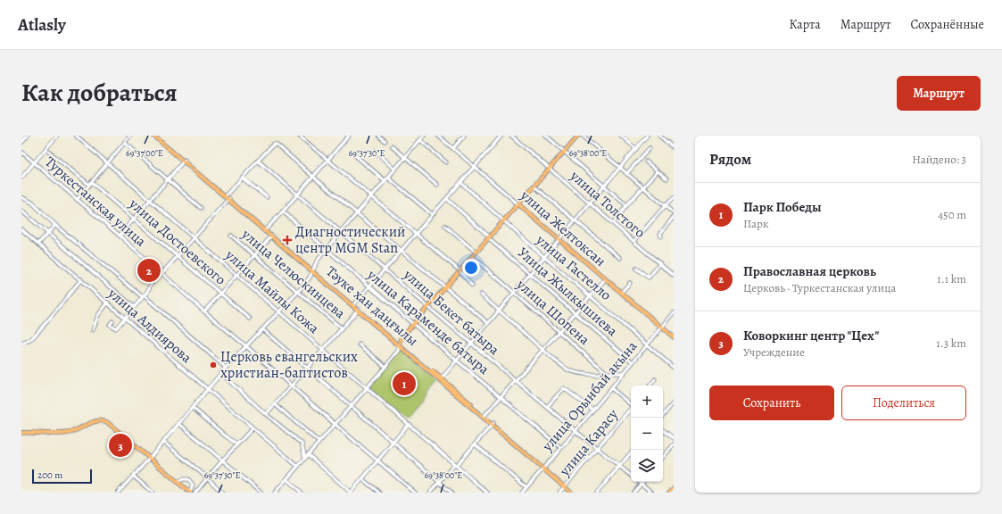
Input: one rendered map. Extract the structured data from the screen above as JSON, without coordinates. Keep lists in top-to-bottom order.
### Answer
{
  "streets": {
    "main road": ["улица Желтоксан", "Тәуке хан даңғылы"],
    "street": [
      "Туркестанская улица",
      "улица Толстого",
      "улица Достоевского",
      "улица Гастелло",
      "улица Челюскинцева",
      "улица Майлы Кожа",
      "Улица Жылкышиева",
      "улица Бекет батыра",
      "улица Шопена",
      "улица Караменде батыра",
      "улица Алдиярова",
      "улица Орынбай акына",
      "улица Карасу"
    ]
  },
  "crossings": [
    ["улица Желтоксан", "улица Орынбай акына"],
    ["улица Гастелло", "улица Орынбай акына"],
    ["Улица Жылкышиева", "улица Орынбай акына"],
    ["Тәуке хан даңғылы", "улица Орынбай акына"],
    ["Тәуке хан даңғылы", "улица Карасу"],
    ["улица Бекет батыра", "улица Орынбай акына"],
    ["улица Бекет батыра", "улица Карасу"],
    ["улица Караменде батыра", "улица Орынбай акына"]
  ],
  "places": {
    "health": ["Диагностический центр MGM Stan"],
    "other": ["Церковь евангельских христиан-баптистов"]
  },
  "scale_bar": "200 m",
  "page": {
    "header": "Atlasly",
    "nav": ["Карта", "Маршрут", "Сохранённые"],
    "title": "Как добраться",
    "buttons": [
      "Маршрут",
      ["Сохранить", "Поделиться"]
    ],
    "heading": ["Рядом", "Найдено: 3"],
    "list": [
      {
        "mark": "1",
        "name": "Парк Победы",
        "note": "Парк",
        "value": "450 m"
      },
      {
        "mark": "2",
        "name": "Православная церковь",
        "note": "Церковь · Туркестанская улица",
        "value": "1.1 km"
      },
      {
        "mark": "3",
        "name": "Коворкинг центр \"Цех\"",
        "note": "Учреждение",
        "value": "1.3 km"
      }
    ],
    "pins": ["2", "1", "3"],
    "map_buttons": ["+", "−"],
    "scale": "200 m"
  },
  "coordinates": ["69°37'00\"E", "69°37'30\"E", "69°38'00\"E"]
}
